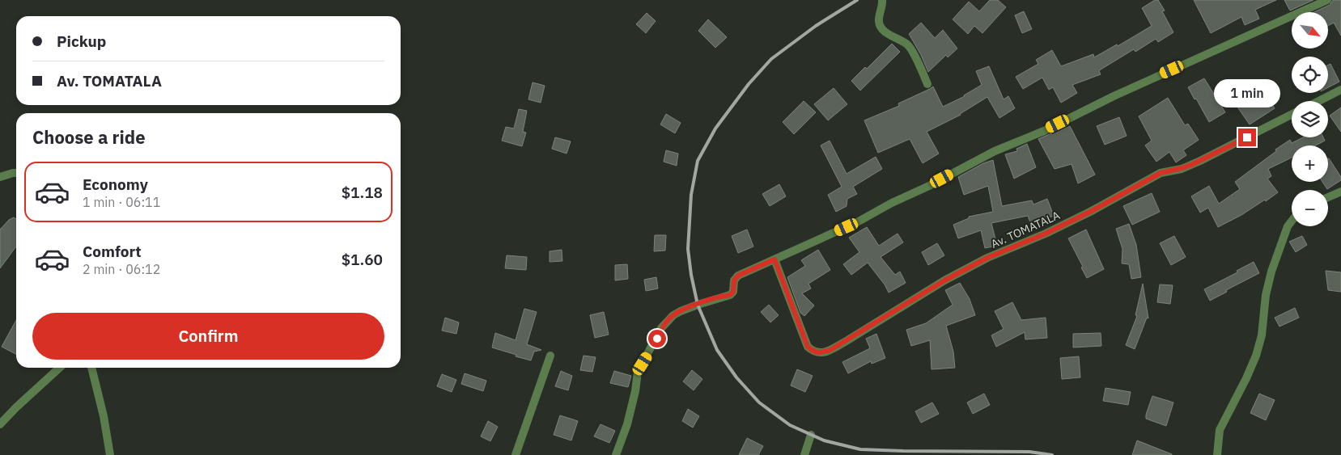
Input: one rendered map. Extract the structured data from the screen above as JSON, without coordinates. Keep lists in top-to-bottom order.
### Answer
{
  "streets": {
    "street": ["Av. TOMATALA"]
  },
  "north": "bottom right",
  "page": {
    "map_buttons": ["+", "−"],
    "banner": ["Pickup", "Av. TOMATALA"],
    "bubble": "1 min",
    "heading": "Choose a ride",
    "list": [
      {
        "name": "Economy",
        "note": "1 min · 06:11",
        "value": "$1.18"
      },
      {
        "name": "Comfort",
        "note": "2 min · 06:12",
        "value": "$1.60"
      }
    ],
    "buttons": "Confirm"
  }
}
